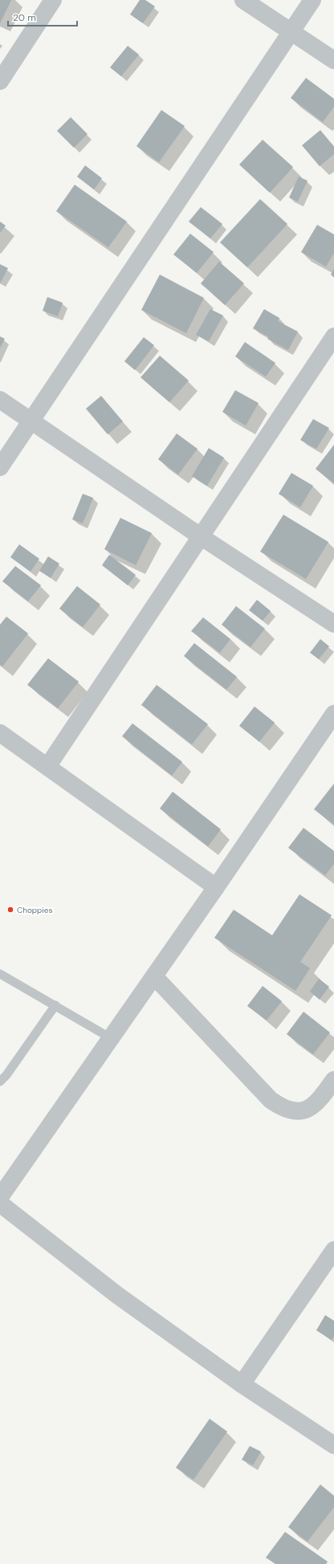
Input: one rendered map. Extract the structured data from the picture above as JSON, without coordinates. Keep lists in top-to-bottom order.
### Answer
{
  "places": ["Choppies"],
  "scale_bar": "20 m"
}
